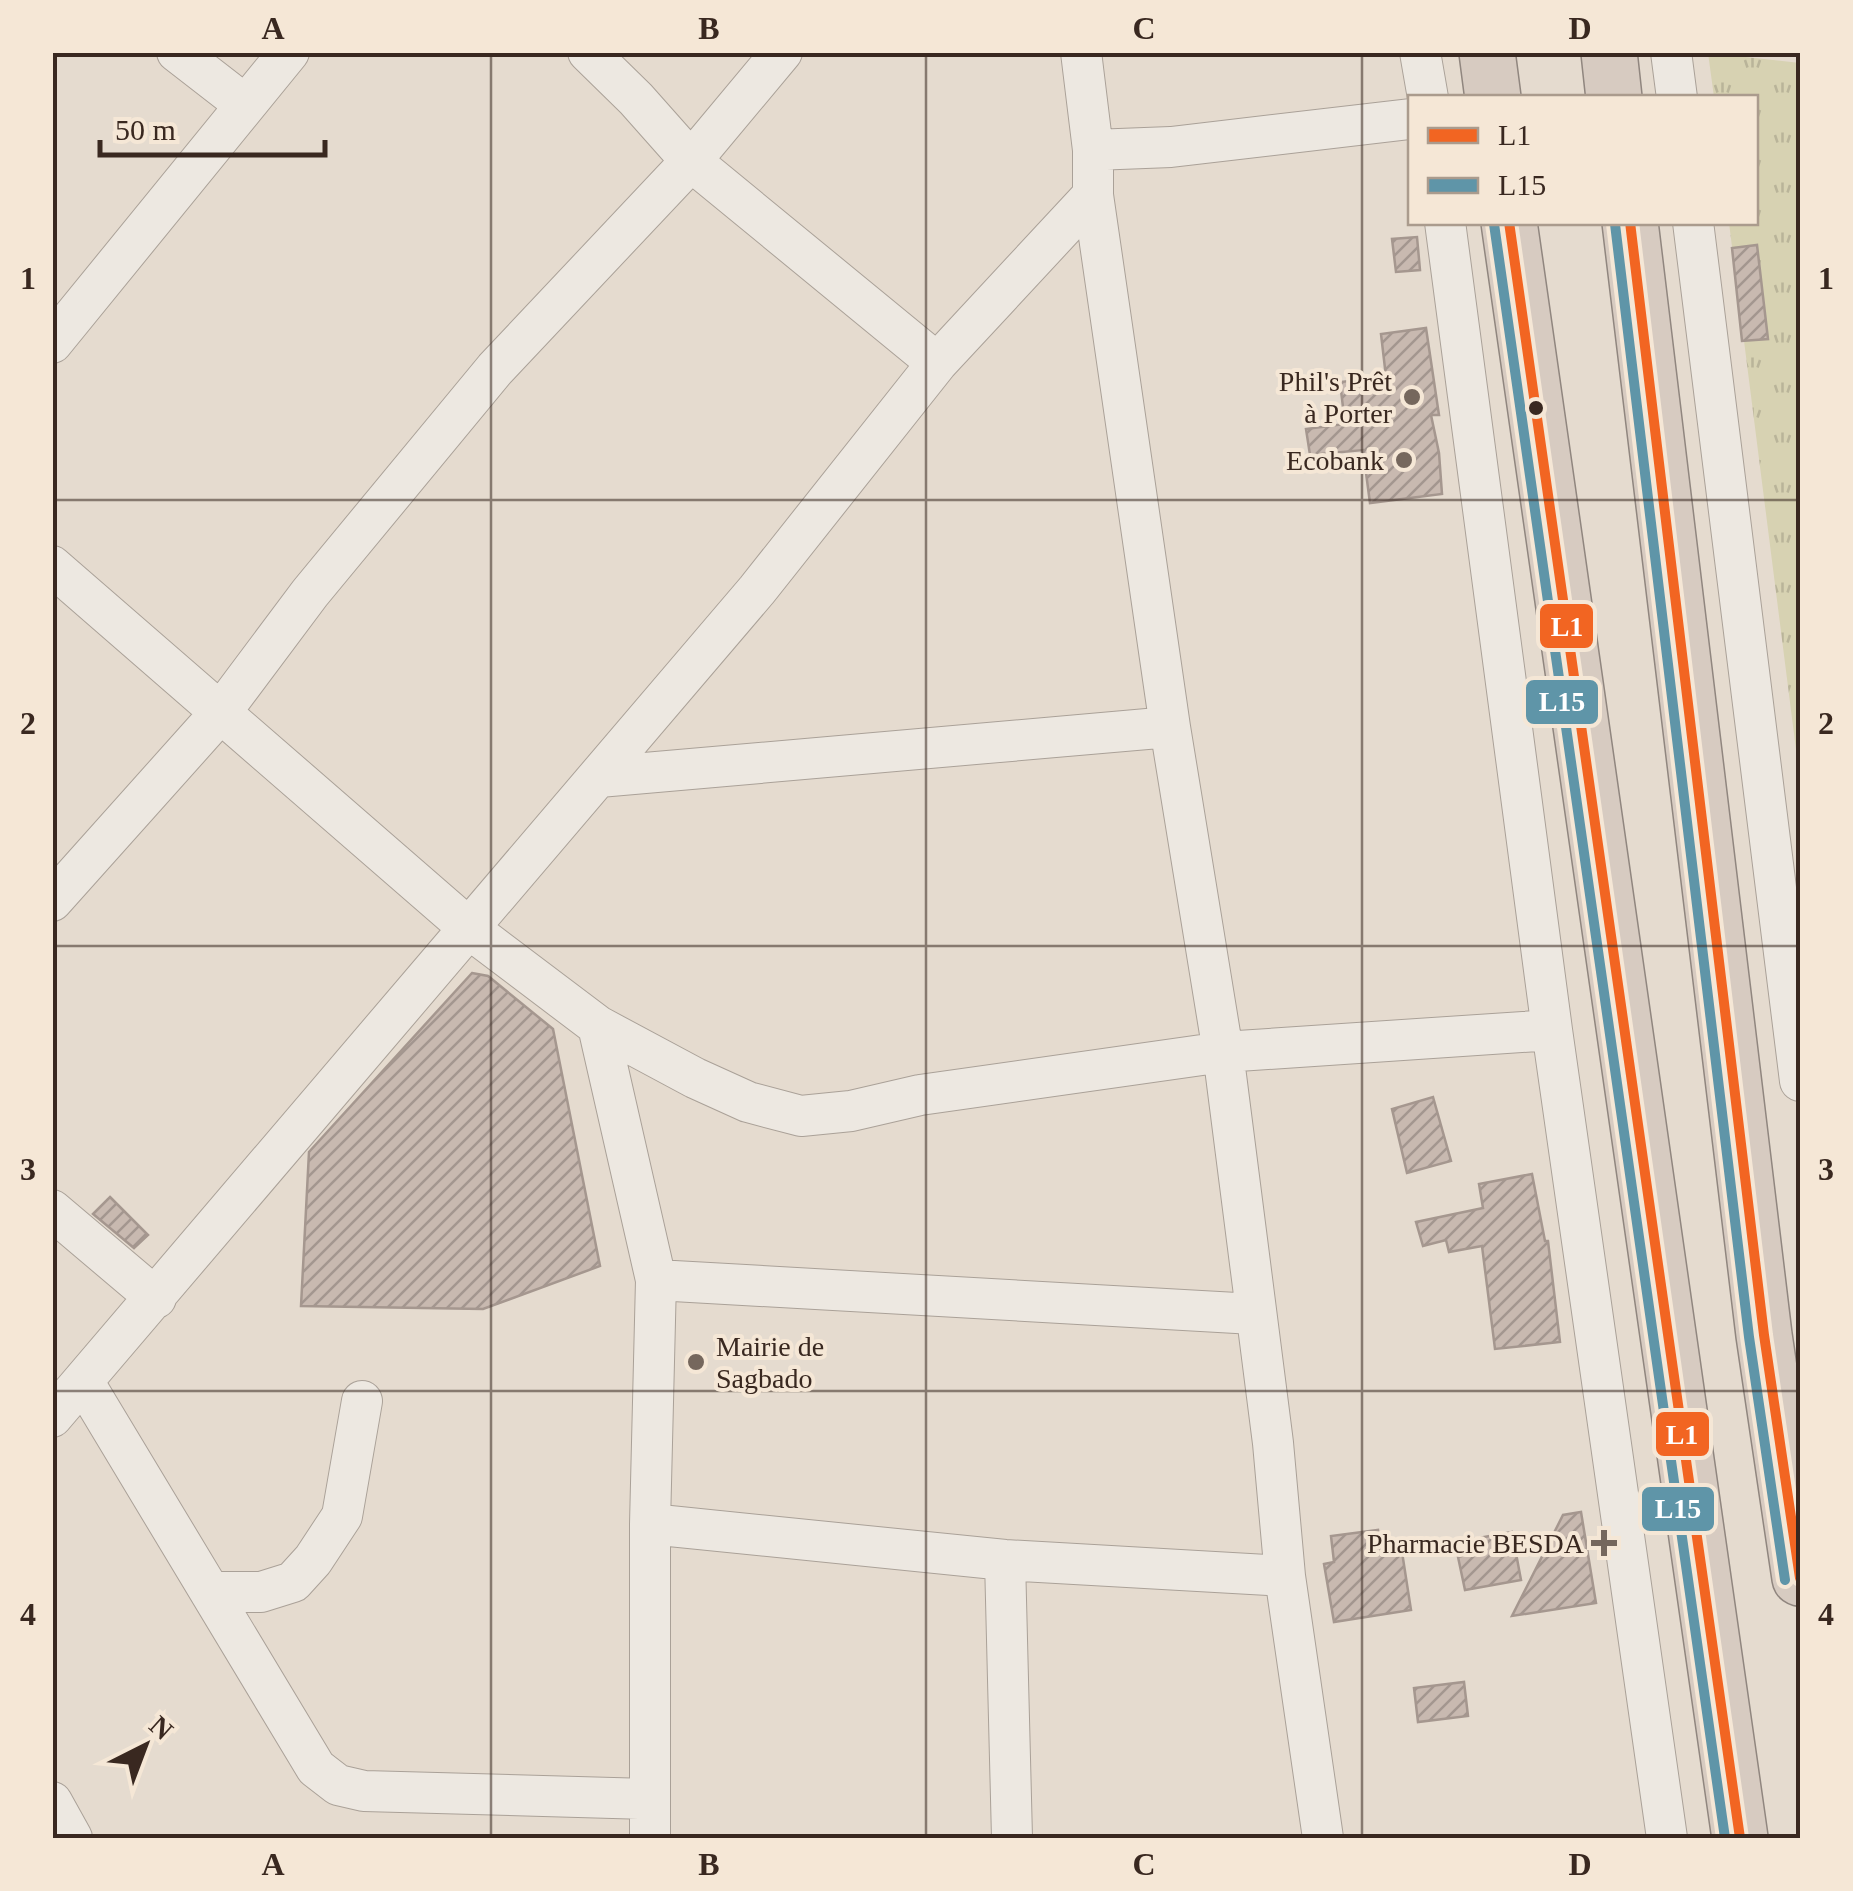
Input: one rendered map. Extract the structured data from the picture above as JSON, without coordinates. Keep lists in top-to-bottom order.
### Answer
{
  "places": {
    "other": ["Phil's Prêt à Porter", "Ecobank", "Mairie de Sagbado"],
    "health": ["Pharmacie BESDA"]
  },
  "lines": ["transit line L1", "transit line L15"],
  "legend": ["L1", "L15"],
  "scale_bar": "50 m",
  "north": "top right",
  "grid": {
    "columns": [
      "A",
      "B",
      "C",
      "D"
    ],
    "rows": [
      "1",
      "2",
      "3",
      "4"
    ]
  }
}
